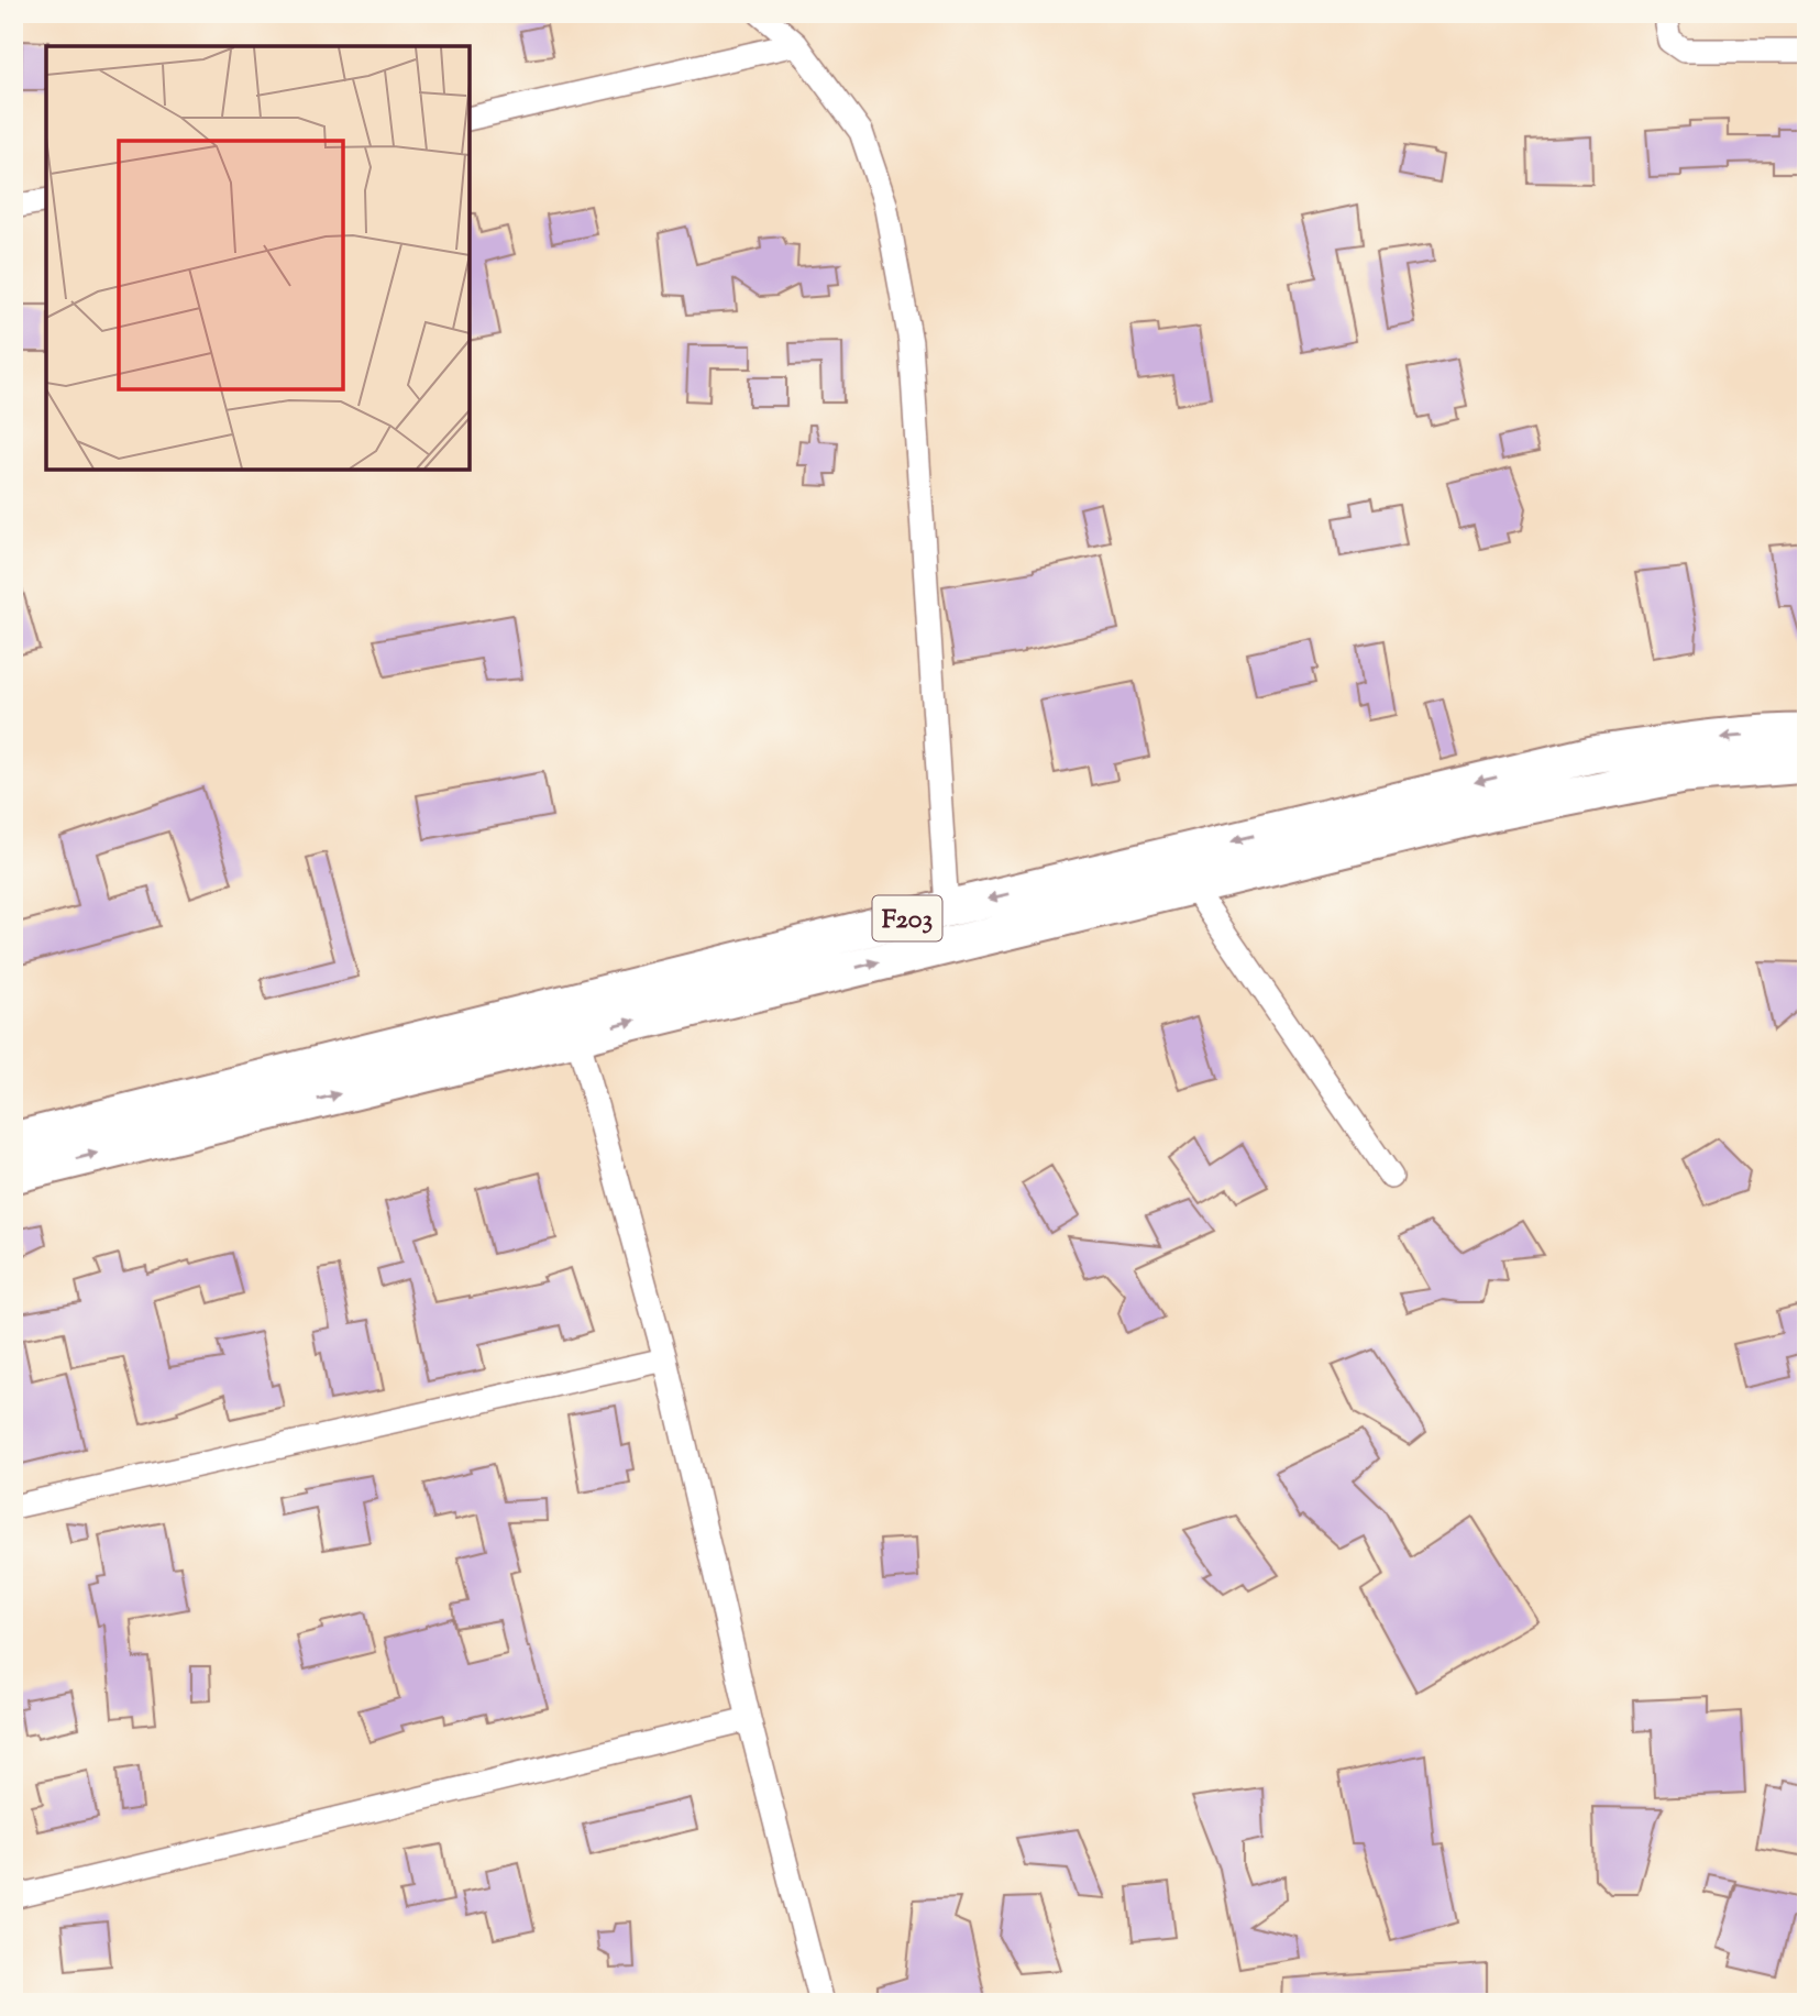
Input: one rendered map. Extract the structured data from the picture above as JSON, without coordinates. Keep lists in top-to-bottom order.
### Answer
{
  "streets": {
    "main road": ["F203"]
  }
}
